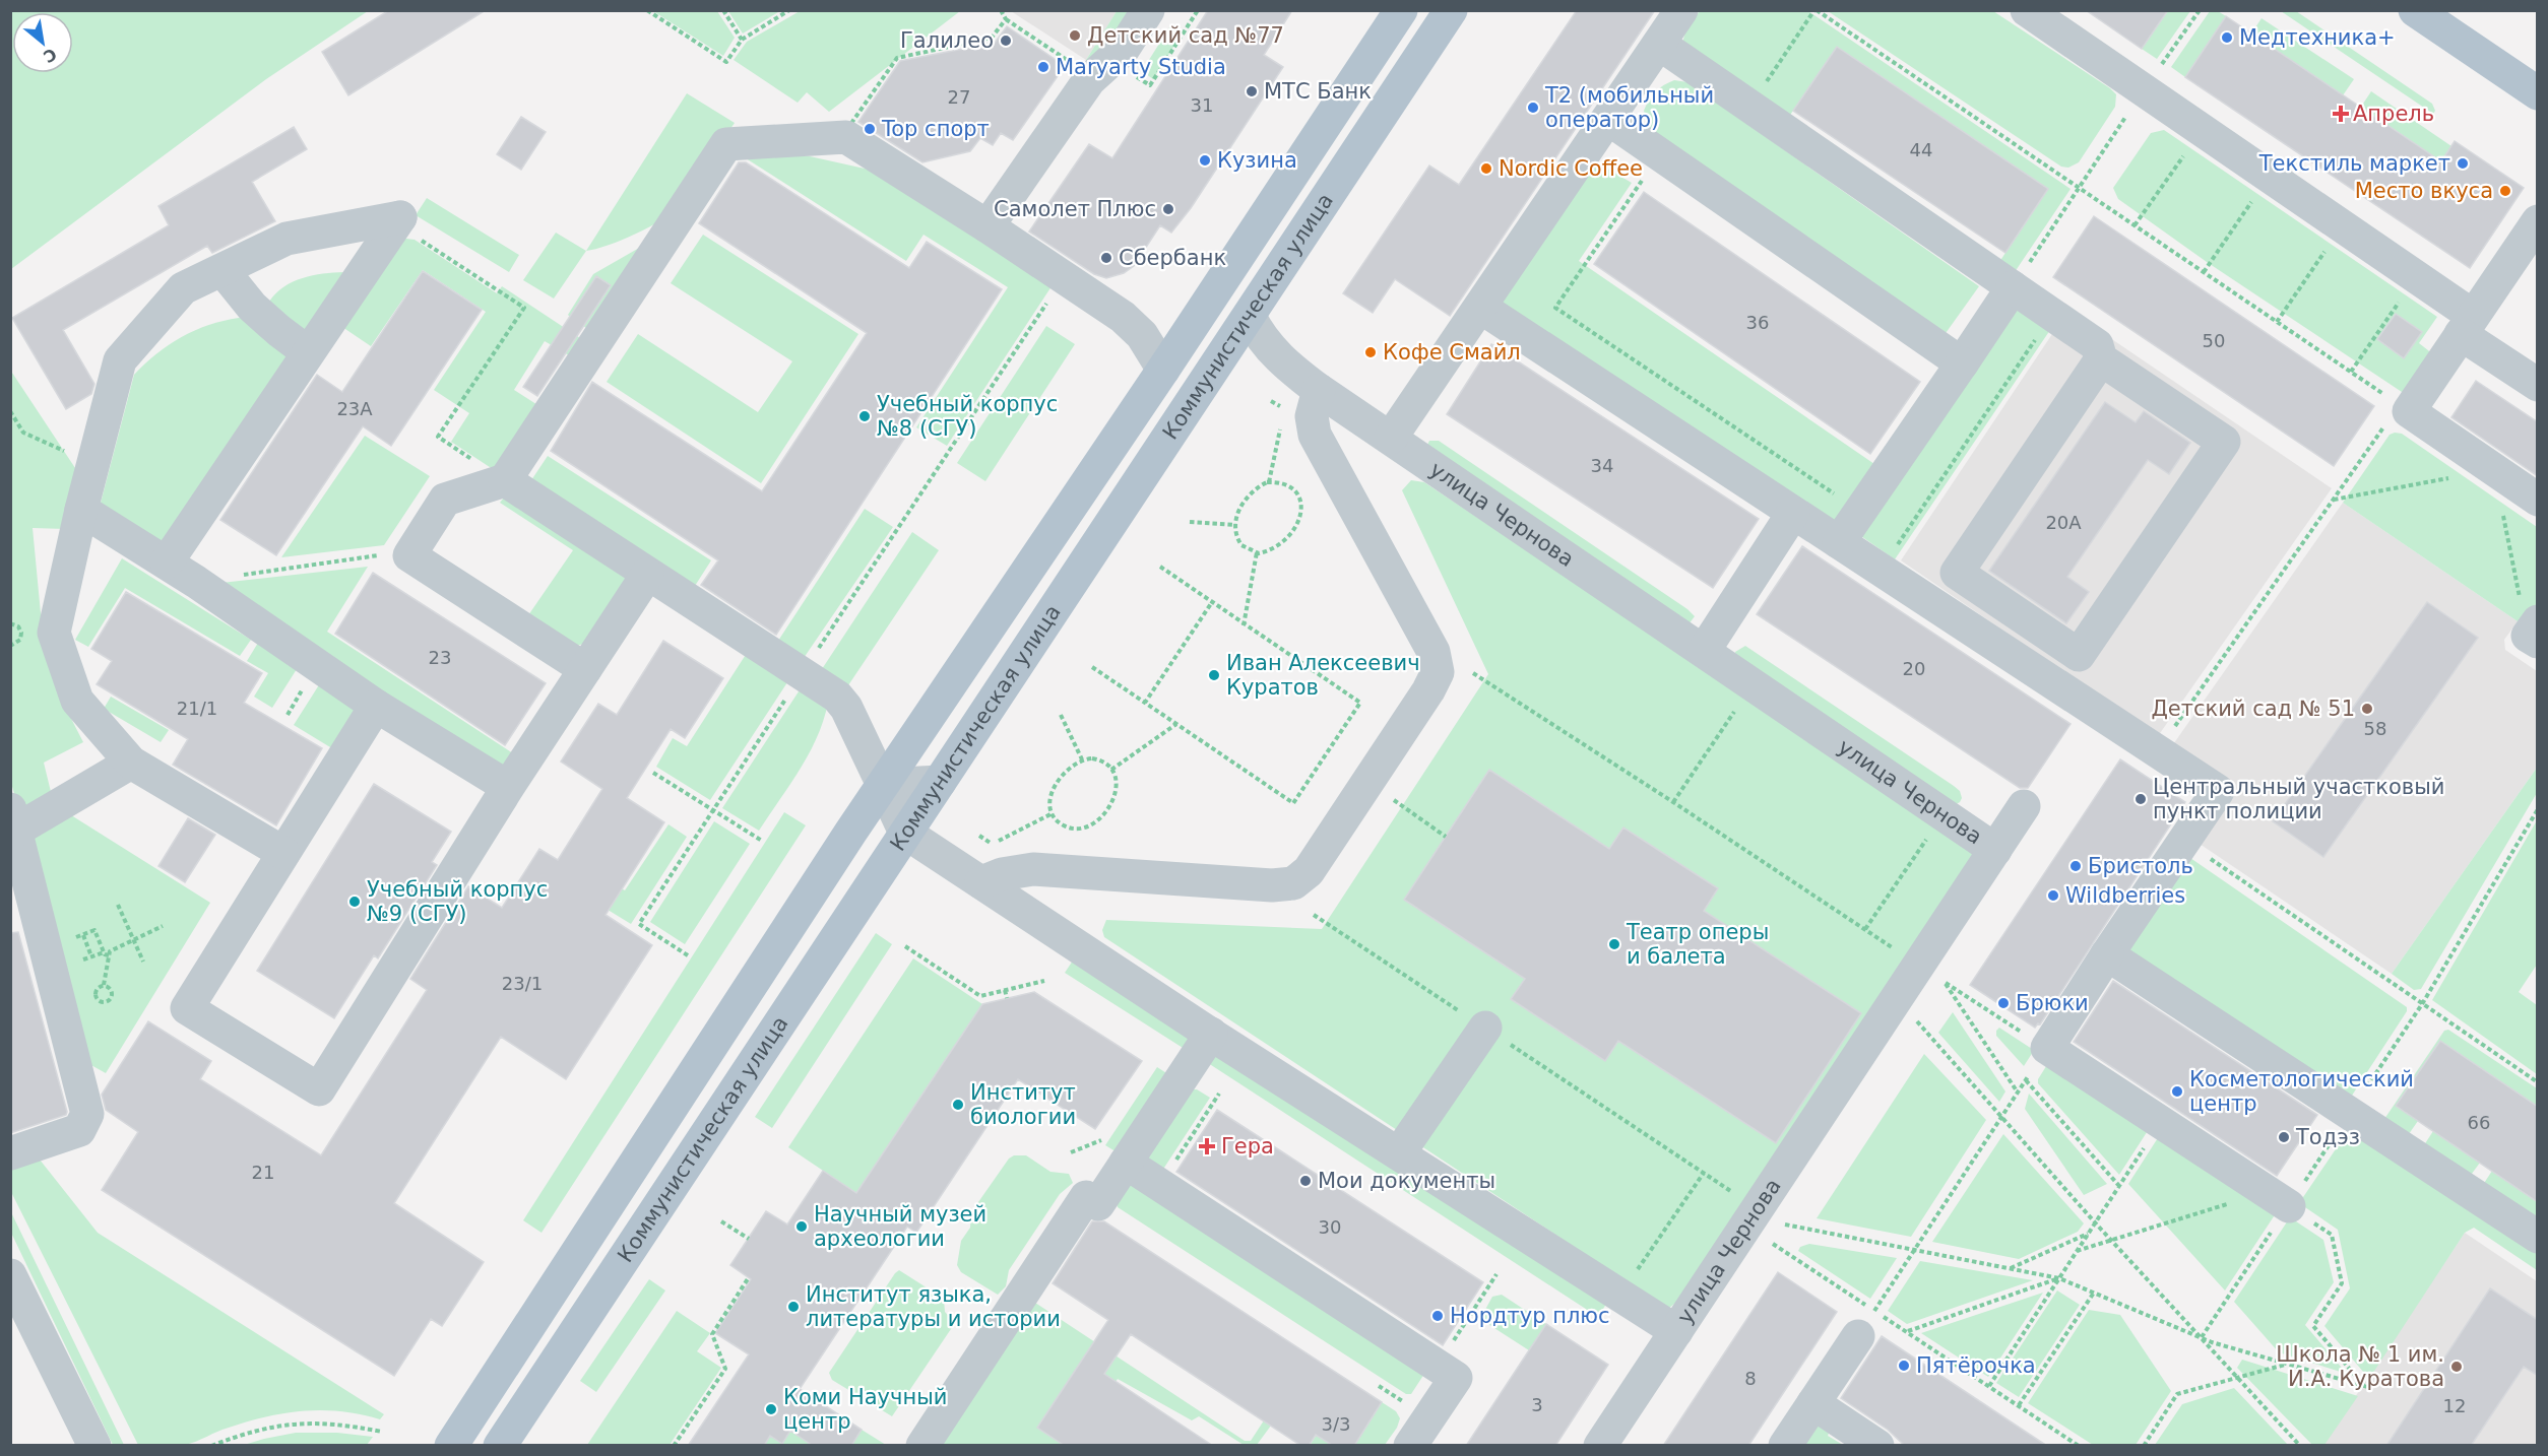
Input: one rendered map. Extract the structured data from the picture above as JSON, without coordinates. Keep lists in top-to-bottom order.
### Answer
{
  "streets": {
    "main road": ["Коммунистическая улица"],
    "street": ["улица Чернова"]
  },
  "crossings": [
    ["Коммунистическая улица", "улица Чернова"]
  ],
  "places": {
    "other": [
      "Детский сад №77",
      "Медтехника+",
      "Галилео",
      "Maryarty Studia",
      "МТС Банк",
      "Т2 (мобильный оператор)",
      "Top спорт",
      "Кузина",
      "Текстиль маркет",
      "Nordic Coffee",
      "Место вкуса",
      "Самолет Плюс",
      "Сбербанк",
      "Кофе Смайл",
      "Учебный корпус №8 (СГУ)",
      "Иван Алексеевич Куратов",
      "Детский сад № 51",
      "Центральный участковый пункт полиции",
      "Бристоль",
      "Wildberries",
      "Учебный корпус №9 (СГУ)",
      "Театр оперы и балета",
      "Брюки",
      "Косметологический центр",
      "Институт биологии",
      "Тодэз",
      "Мои документы",
      "Научный музей археологии",
      "Институт языка, литературы и истории",
      "Нордтур плюс",
      "Пятёрочка",
      "Школа № 1 им. И.А. Куратова",
      "Коми Научный центр"
    ],
    "health": ["Апрель", "Гера"]
  },
  "house_numbers": [
    "27",
    "31",
    "44",
    "36",
    "50",
    "23А",
    "34",
    "20А",
    "23",
    "20",
    "21/1",
    "58",
    "23/1",
    "66",
    "21",
    "30",
    "8",
    "3",
    "12",
    "3/3"
  ],
  "north": "bottom right"
}
